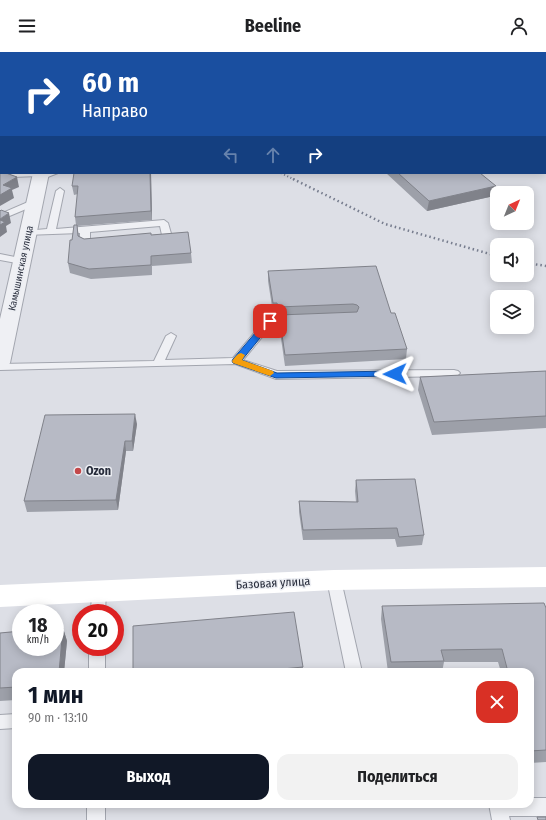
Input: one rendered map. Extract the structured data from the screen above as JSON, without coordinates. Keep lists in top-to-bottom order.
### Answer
{
  "streets": {
    "main road": ["Базовая улица"],
    "street": ["Камышинская улица"]
  },
  "places": ["Ozon"],
  "north": "top right",
  "page": {
    "header": "Beeline",
    "turn": ["60 m", "Направо"],
    "speed": "18 km/h",
    "limit": "20",
    "heading": ["1 мин", "90 m · 13:10"],
    "buttons": ["Выход", "Поделиться"]
  }
}
